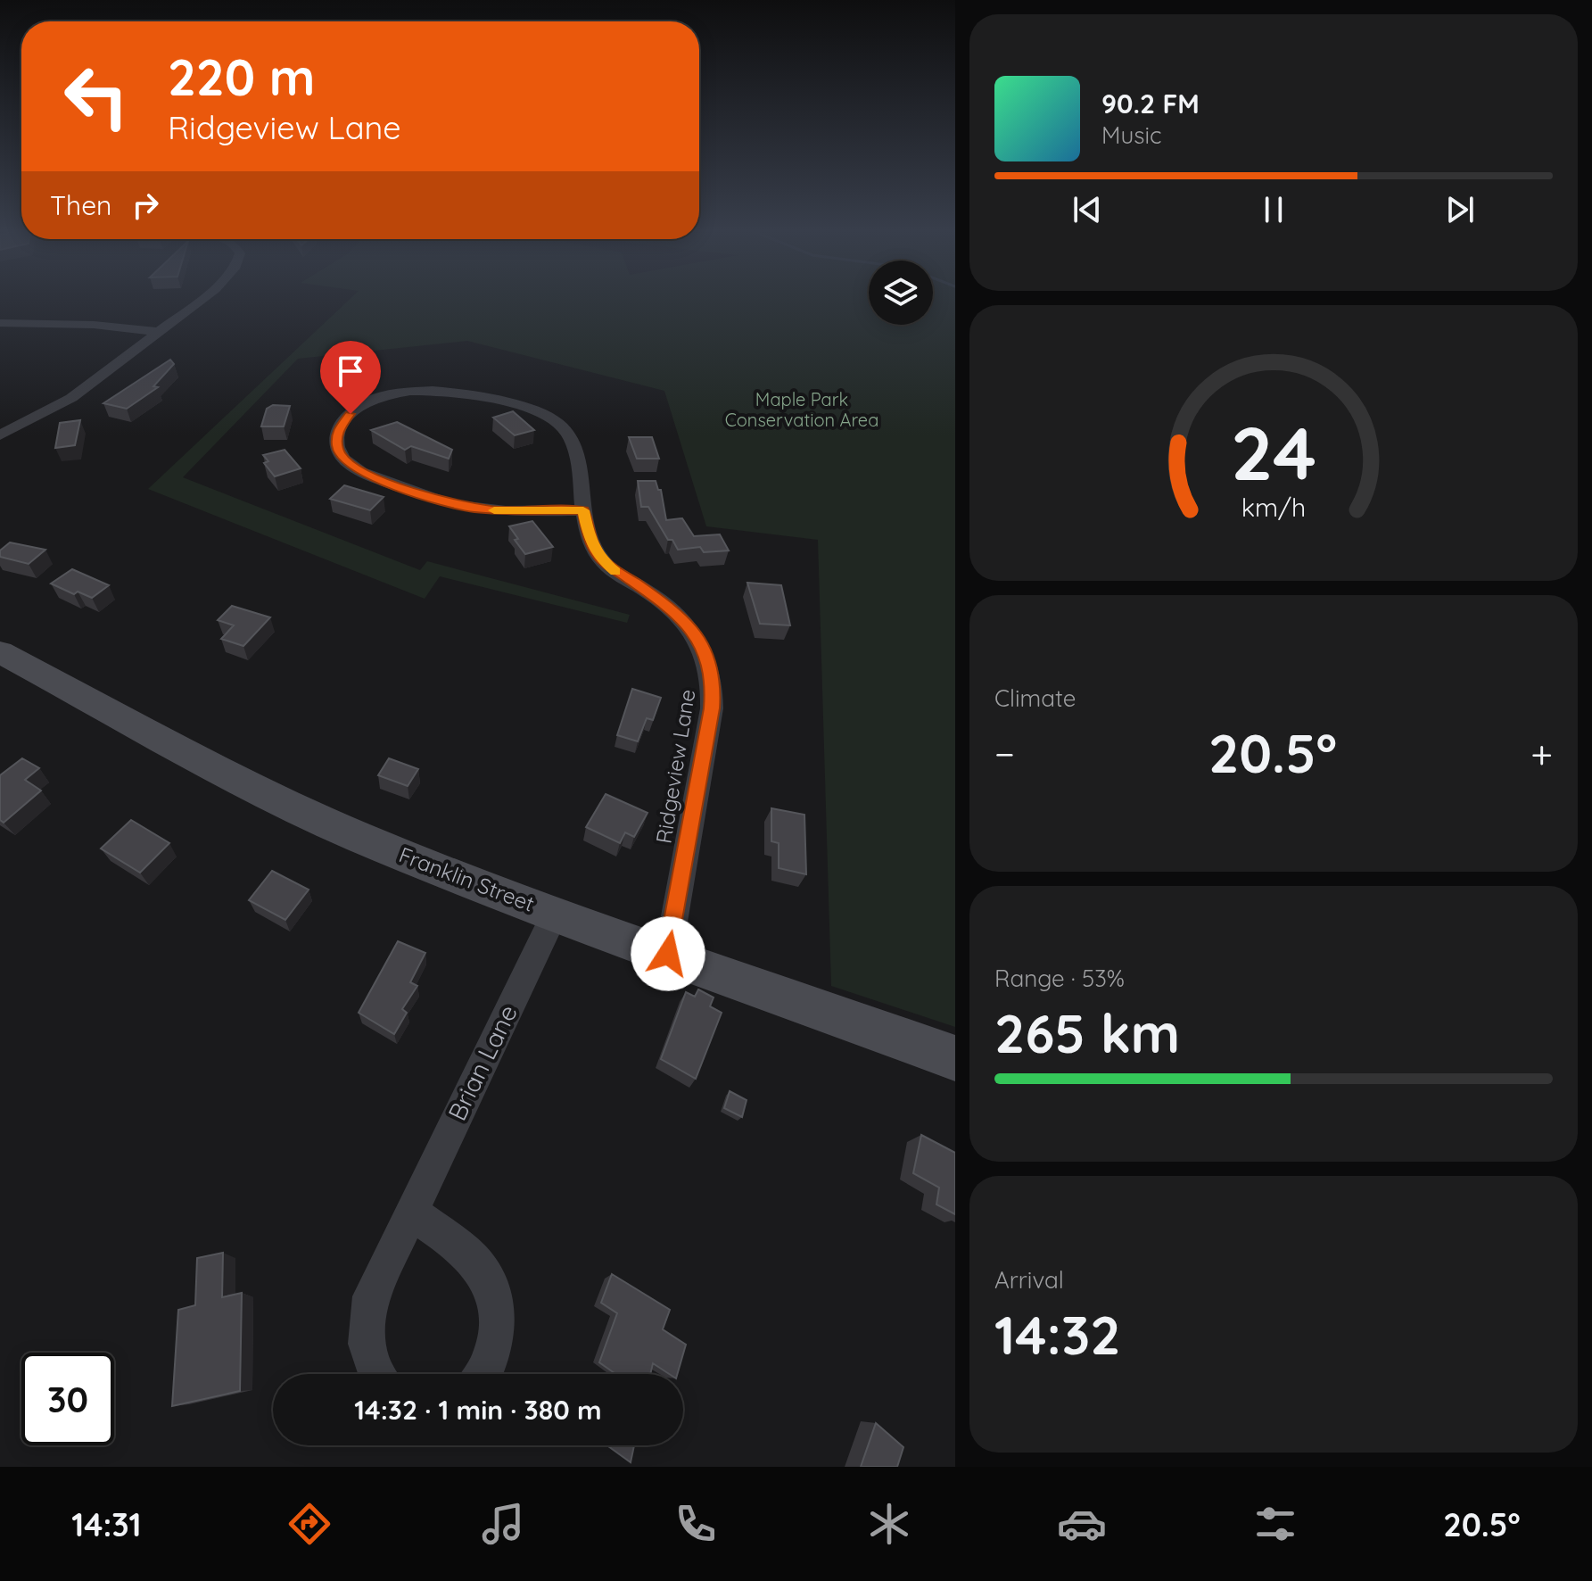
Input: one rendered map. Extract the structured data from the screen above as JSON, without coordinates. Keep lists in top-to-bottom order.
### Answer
{
  "streets": {
    "street": ["Ridgeview Lane", "Franklin Street", "Brian Lane"]
  },
  "crossings": [
    ["Ridgeview Lane", "Franklin Street"],
    ["Franklin Street", "Brian Lane"]
  ],
  "parks": ["Maple Park Conservation Area"],
  "page": {
    "turn": ["220 m", "Ridgeview Lane"],
    "song": ["90.2 FM", "Music"],
    "then": "Then",
    "tile": [
      "Climate",
      ["Range · 53%", "265 km"],
      ["Arrival", "14:32"]
    ],
    "heat": ["−", "20.5°", "+"],
    "limit": "30",
    "trip": "14:32 · 1 min · 380 m",
    "tabs": ["14:31", "20.5°"],
    "gauge": ["24", "km/h"]
  }
}
